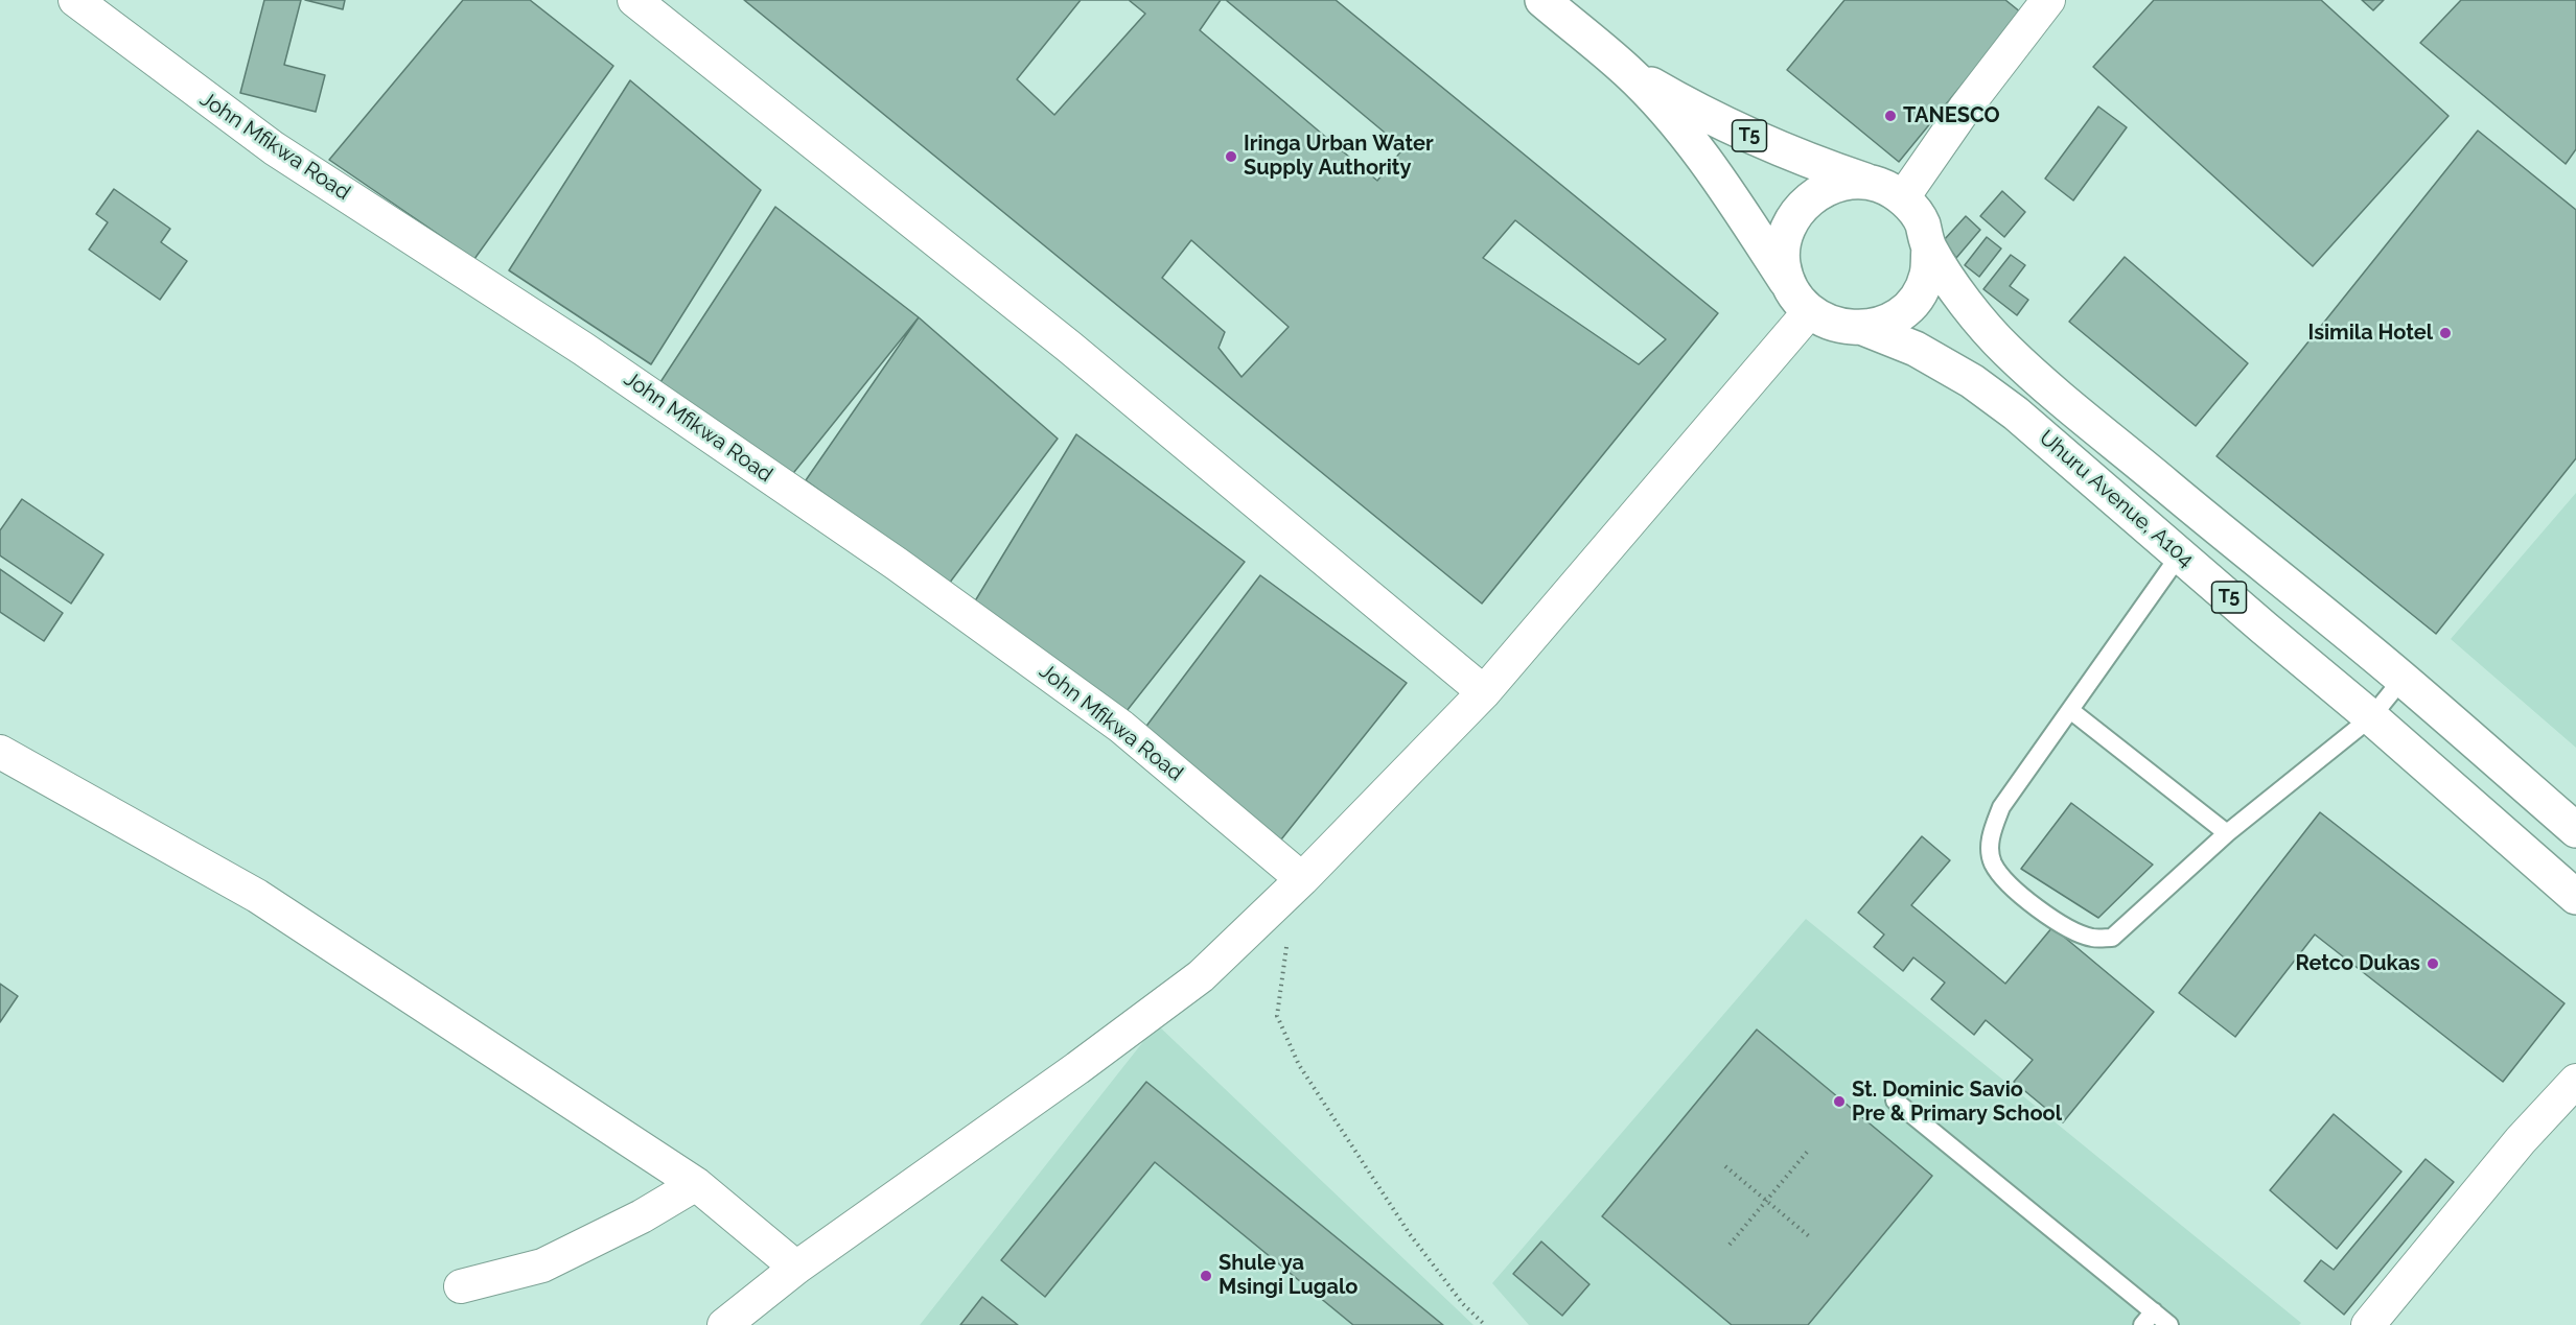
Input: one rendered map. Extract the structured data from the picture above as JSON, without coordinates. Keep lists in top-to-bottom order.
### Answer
{
  "streets": {
    "highway": ["T5", "Uhuru Avenue, A104"],
    "street": ["John Mfikwa Road"]
  },
  "crossings": [
    ["T5", "Uhuru Avenue, A104"]
  ],
  "places": [
    "TANESCO",
    "Iringa Urban Water Supply Authority",
    "Isimila Hotel",
    "Retco Dukas",
    "St. Dominic Savio Pre & Primary School",
    "Shule ya Msingi Lugalo"
  ]
}
